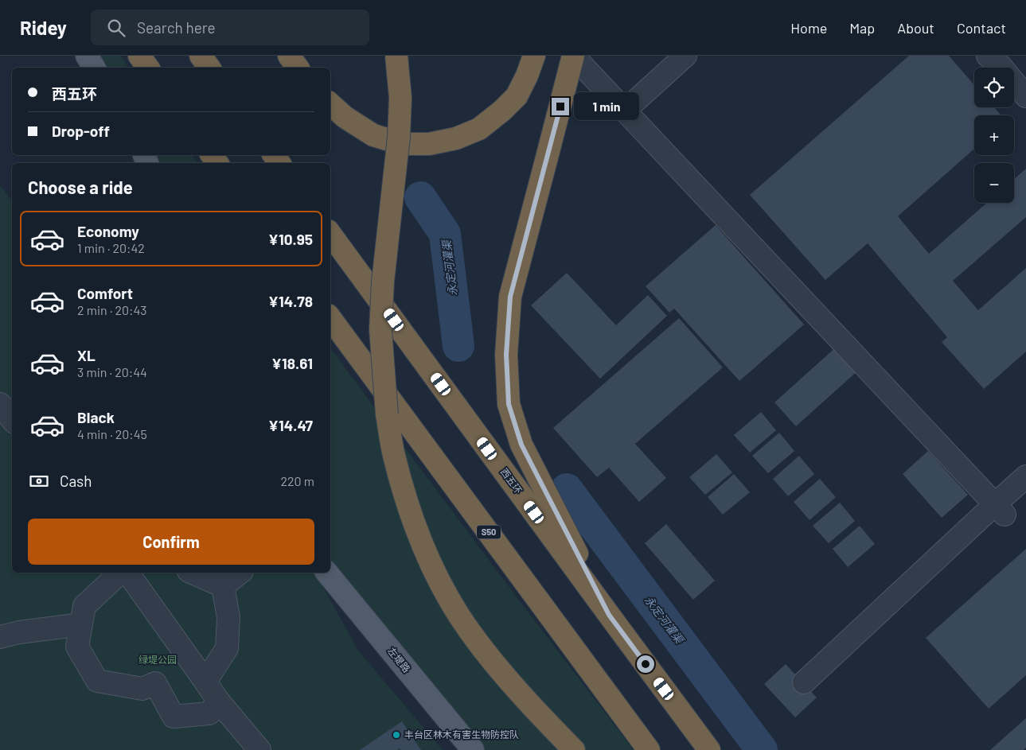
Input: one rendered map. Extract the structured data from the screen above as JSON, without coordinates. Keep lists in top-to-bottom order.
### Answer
{
  "streets": {
    "highway": ["西五环", "S50"],
    "main road": ["左堤路"]
  },
  "water": ["永定河灌渠"],
  "parks": ["绿堤公园"],
  "places": ["丰台区林木有害生物防控队"],
  "page": {
    "header": "Ridey",
    "search": "Search here",
    "nav": [
      "Home",
      "Map",
      "About",
      "Contact"
    ],
    "map_buttons": ["+", "−"],
    "banner": ["西五环", "Drop-off"],
    "bubble": "1 min",
    "heading": "Choose a ride",
    "list": [
      {
        "name": "Economy",
        "note": "1 min · 20:42",
        "value": "¥10.95"
      },
      {
        "name": "Comfort",
        "note": "2 min · 20:43",
        "value": "¥14.78"
      },
      {
        "name": "XL",
        "note": "3 min · 20:44",
        "value": "¥18.61"
      },
      {
        "name": "Black",
        "note": "4 min · 20:45",
        "value": "¥14.47"
      }
    ],
    "pay": ["Cash", "220 m"],
    "buttons": "Confirm"
  }
}
